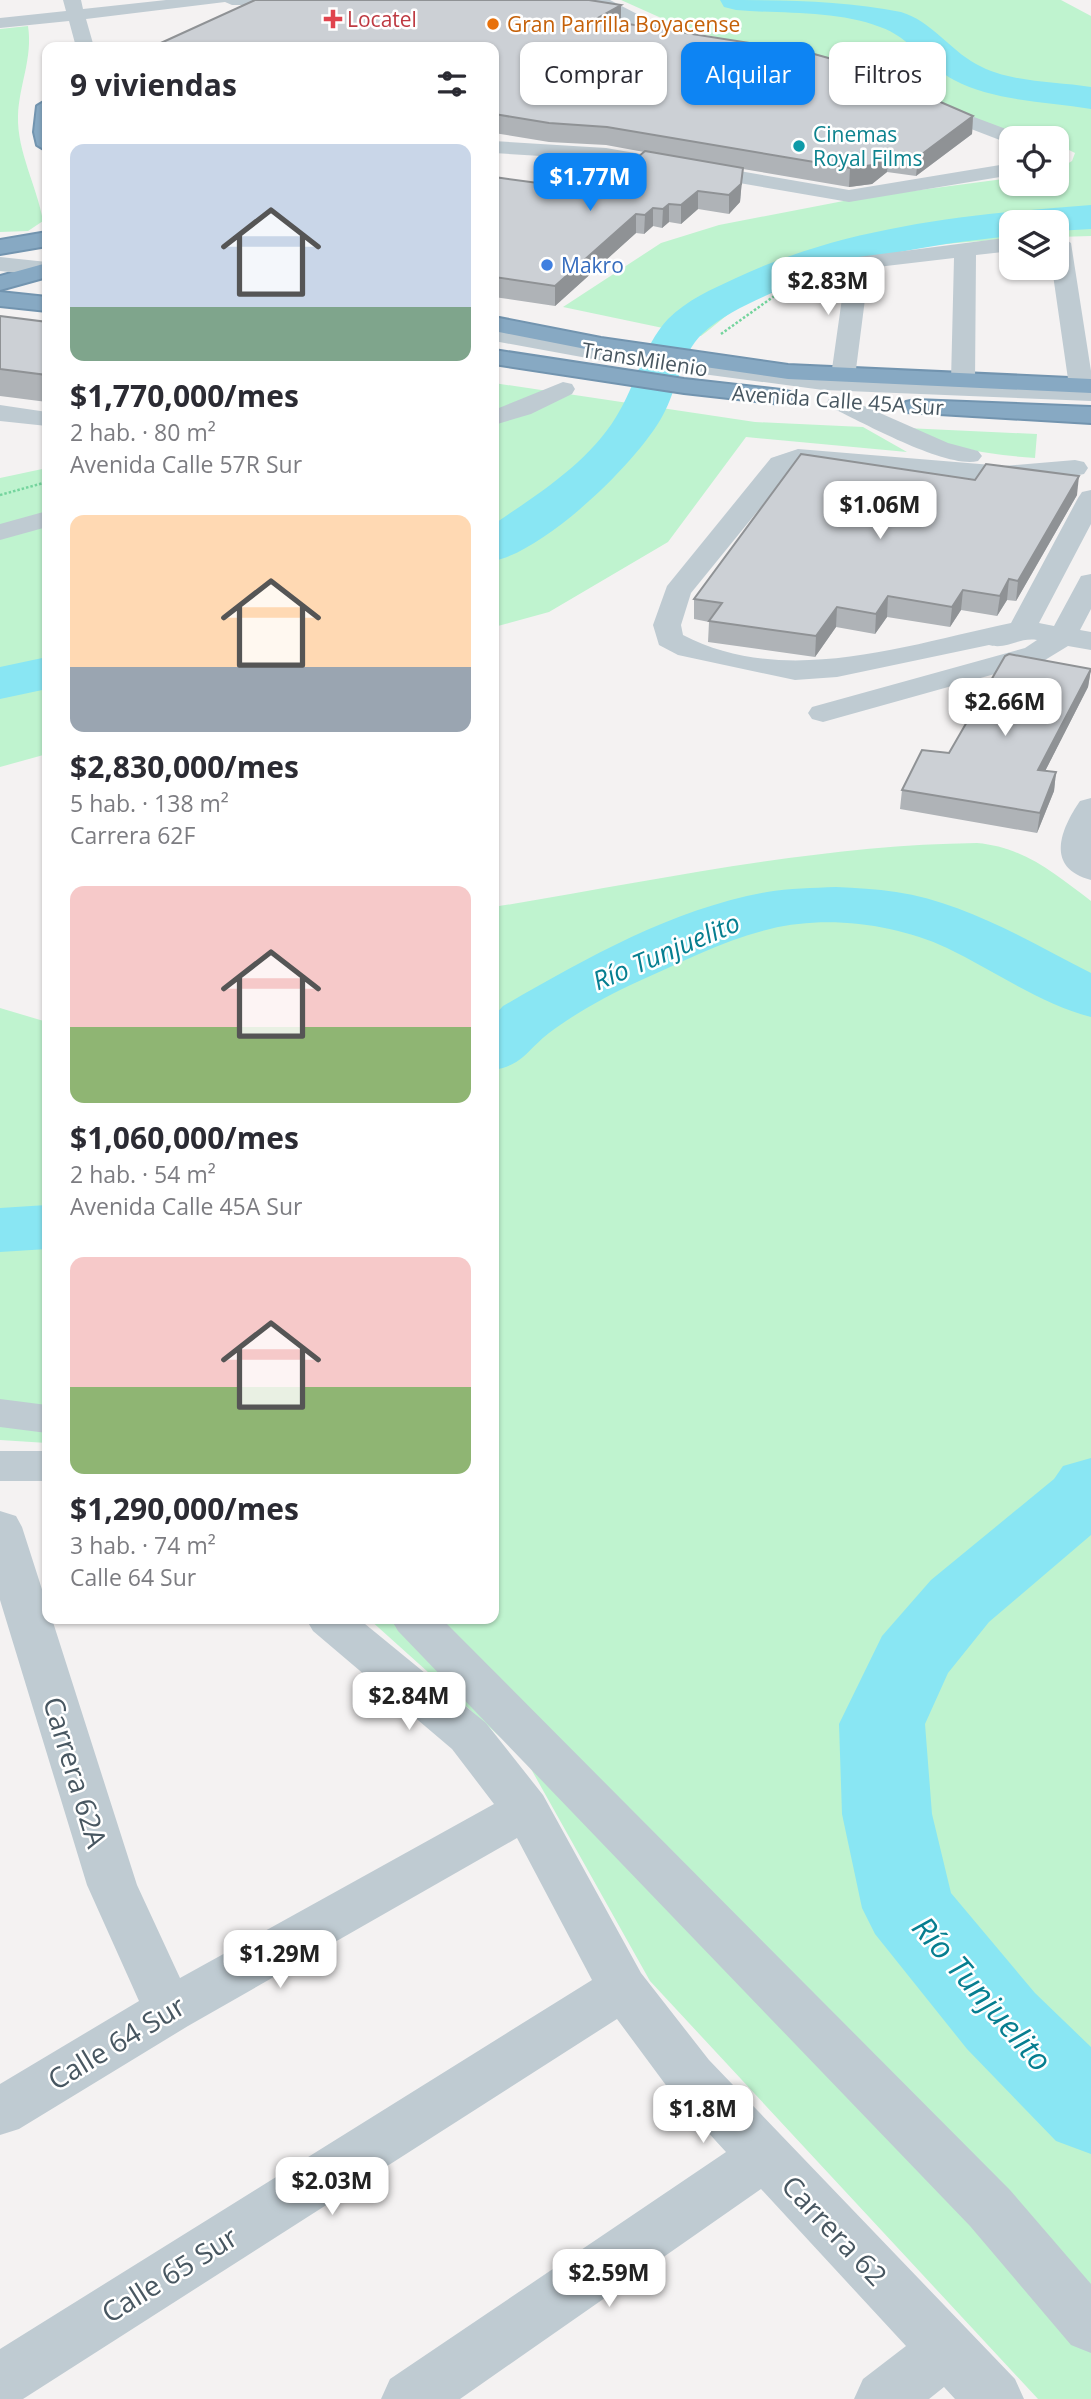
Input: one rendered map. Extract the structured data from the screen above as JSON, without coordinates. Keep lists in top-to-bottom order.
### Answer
{
  "streets": {
    "highway": ["Avenida Calle 45A Sur"],
    "street": [
      "TransMilenio",
      "Carrera 62A",
      "Calle 64 Sur",
      "Carrera 62",
      "Calle 65 Sur"
    ]
  },
  "crossings": [
    ["TransMilenio", "Avenida Calle 45A Sur"],
    ["Carrera 62A", "Calle 64 Sur"],
    ["Calle 64 Sur", "Carrera 62"],
    ["Carrera 62", "Calle 65 Sur"]
  ],
  "water": ["Río Tunjuelito"],
  "places": {
    "health": ["Locatel"],
    "other": ["Gran Parrilla Boyacense", "Cinemas Royal Films", "Makro"]
  },
  "page": {
    "chip": ["Comprar", "Alquilar", "Filtros"],
    "heading": "9 viviendas",
    "list": [
      {
        "name": "$1,770,000/mes",
        "note": "2 hab. · 80 m² · Avenida Calle 57R Sur"
      },
      {
        "name": "$2,830,000/mes",
        "note": "5 hab. · 138 m² · Carrera 62F"
      },
      {
        "name": "$1,060,000/mes",
        "note": "2 hab. · 54 m² · Avenida Calle 45A Sur"
      },
      {
        "name": "$1,290,000/mes",
        "note": "3 hab. · 74 m² · Calle 64 Sur"
      }
    ],
    "price": [
      "$1.77M",
      "$2.83M",
      "$1.06M",
      "$2.66M",
      "$2.84M",
      "$1.29M",
      "$1.8M",
      "$2.03M",
      "$2.59M"
    ]
  }
}
